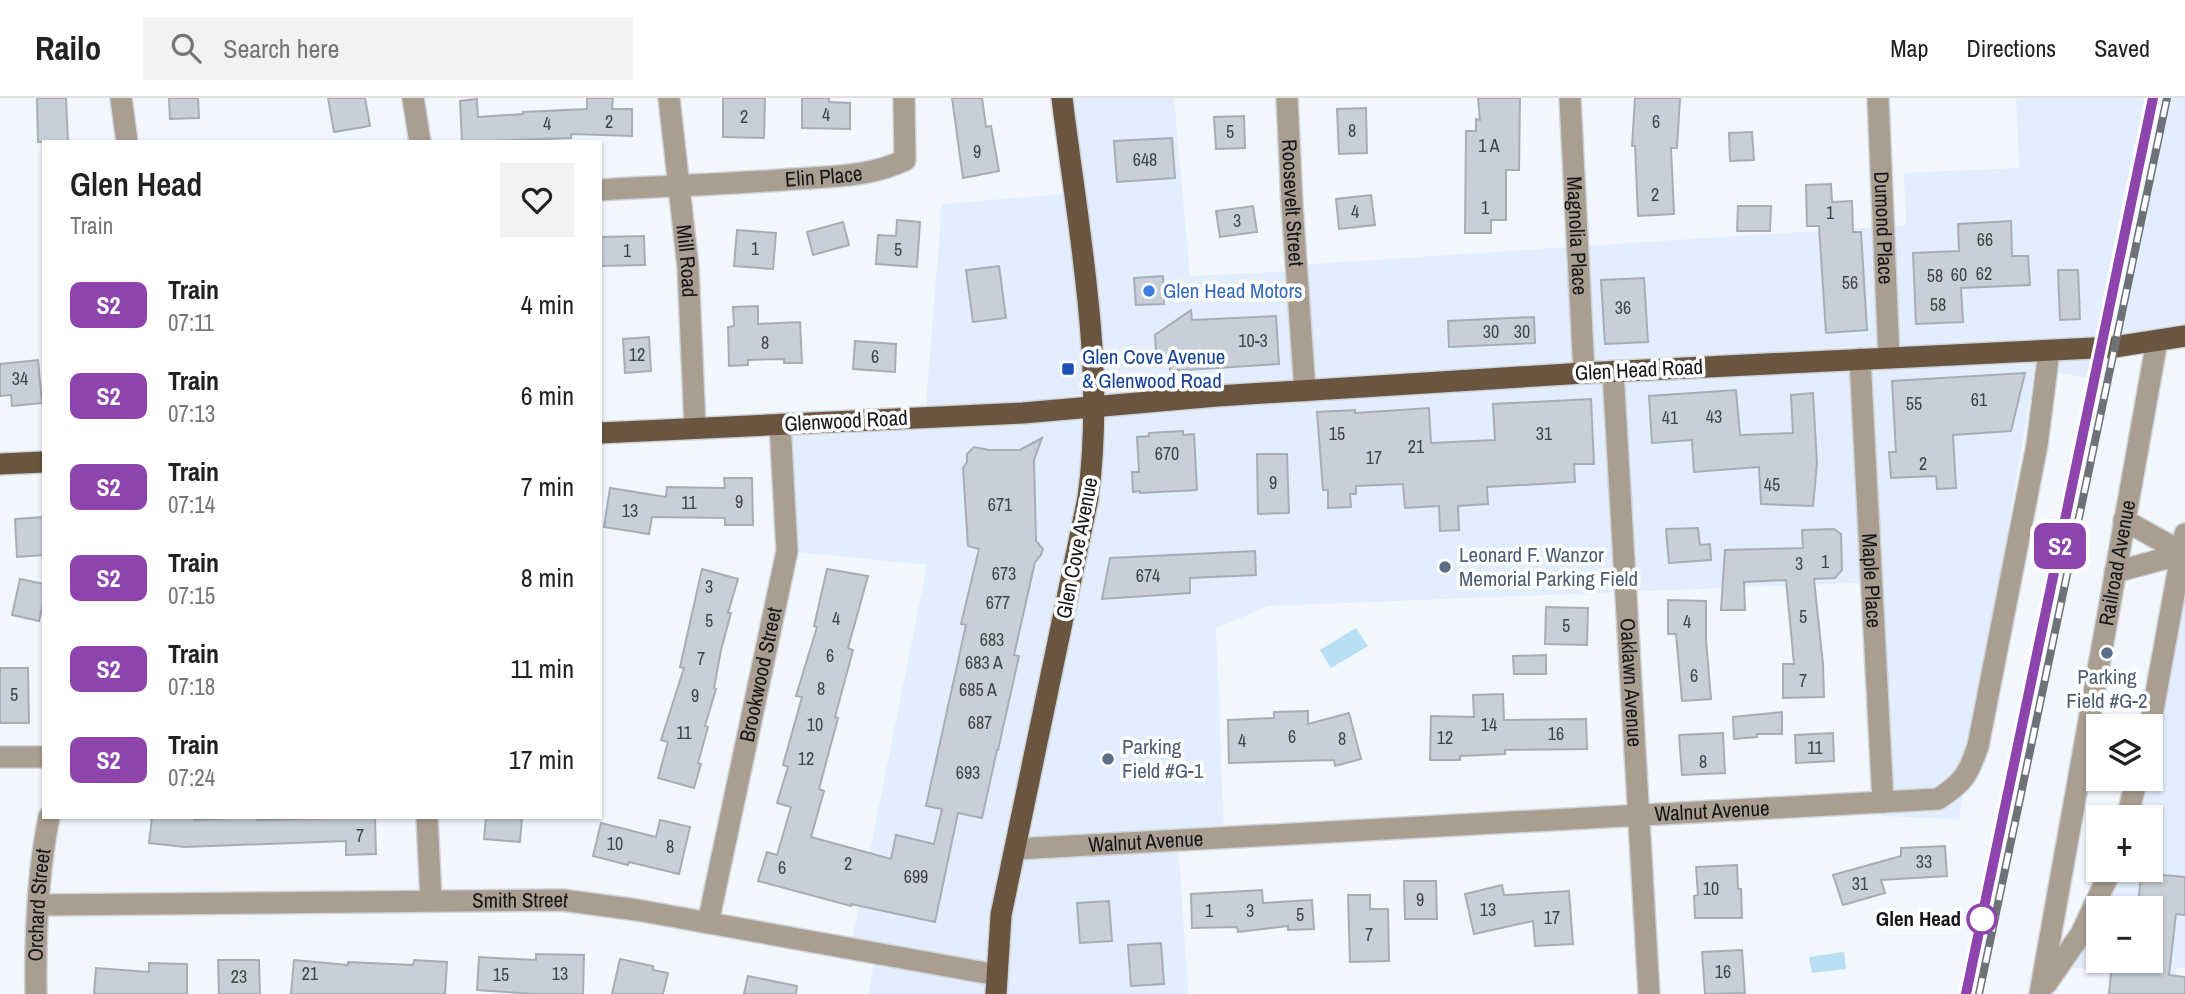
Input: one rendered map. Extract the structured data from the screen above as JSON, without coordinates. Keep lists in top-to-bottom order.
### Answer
{
  "streets": {
    "main road": ["Glen Head Road", "Glenwood Road", "Glen Cove Avenue"],
    "street": [
      "Elin Place",
      "Roosevelt Street",
      "Dumond Place",
      "Magnolia Place",
      "Mill Road",
      "Railroad Avenue",
      "Maple Place",
      "Brookwood Street",
      "Oaklawn Avenue",
      "Walnut Avenue",
      "Smith Street",
      "Orchard Street"
    ]
  },
  "crossings": [
    ["Elin Place", "Mill Road"],
    ["Roosevelt Street", "Glen Head Road"],
    ["Dumond Place", "Glen Head Road"],
    ["Magnolia Place", "Glen Head Road"],
    ["Mill Road", "Glenwood Road"],
    ["Glen Head Road", "Glenwood Road"],
    ["Glen Head Road", "Glen Cove Avenue"],
    ["Glen Head Road", "Railroad Avenue"],
    ["Glen Head Road", "Maple Place"],
    ["Glen Head Road", "Oaklawn Avenue"],
    ["Glen Head Road", "Walnut Avenue"],
    ["Glenwood Road", "Glen Cove Avenue"],
    ["Glenwood Road", "Brookwood Street"],
    ["Glen Cove Avenue", "Walnut Avenue"],
    ["Glen Cove Avenue", "Smith Street"],
    ["Maple Place", "Walnut Avenue"],
    ["Brookwood Street", "Smith Street"],
    ["Oaklawn Avenue", "Walnut Avenue"],
    ["Smith Street", "Orchard Street"]
  ],
  "places": {
    "other": [
      "Glen Head Motors",
      "Leonard F. Wanzor Memorial Parking Field",
      "Parking Field #G-2",
      "Parking Field #G-1",
      "Glen Head"
    ],
    "transit": ["Glen Cove Avenue & Glenwood Road"]
  },
  "house_numbers": [
    "4",
    "2",
    "2",
    "6",
    "4",
    "8",
    "5",
    "1 A",
    "9",
    "648",
    "2",
    "1",
    "4",
    "1",
    "3",
    "66",
    "1",
    "5",
    "1",
    "62",
    "60",
    "58",
    "56",
    "58",
    "36",
    "30",
    "30",
    "10-3",
    "8",
    "12",
    "6",
    "34",
    "61",
    "55",
    "43",
    "41",
    "15",
    "31",
    "21",
    "670",
    "17",
    "2",
    "9",
    "45",
    "9",
    "11",
    "671",
    "13",
    "1",
    "3",
    "673",
    "674",
    "3",
    "677",
    "5",
    "4",
    "5",
    "4",
    "5",
    "683",
    "6",
    "7",
    "683 A",
    "6",
    "7",
    "8",
    "685 A",
    "5",
    "9",
    "687",
    "10",
    "14",
    "11",
    "16",
    "6",
    "12",
    "8",
    "4",
    "11",
    "12",
    "8",
    "693",
    "7",
    "10",
    "8",
    "33",
    "2",
    "6",
    "699",
    "31",
    "10",
    "9",
    "13",
    "1",
    "3",
    "5",
    "17",
    "7",
    "16",
    "21",
    "13",
    "15",
    "23"
  ],
  "page": {
    "header": "Railo",
    "search": "Search here",
    "nav": ["Map", "Directions", "Saved"],
    "on_map": "S2",
    "heading": ["Glen Head", "Train"],
    "list": [
      {
        "mark": "S2",
        "name": "Train",
        "note": "07:11",
        "value": "4 min"
      },
      {
        "mark": "S2",
        "name": "Train",
        "note": "07:13",
        "value": "6 min"
      },
      {
        "mark": "S2",
        "name": "Train",
        "note": "07:14",
        "value": "7 min"
      },
      {
        "mark": "S2",
        "name": "Train",
        "note": "07:15",
        "value": "8 min"
      },
      {
        "mark": "S2",
        "name": "Train",
        "note": "07:18",
        "value": "11 min"
      },
      {
        "mark": "S2",
        "name": "Train",
        "note": "07:24",
        "value": "17 min"
      }
    ],
    "map_buttons": ["+", "−"]
  }
}
